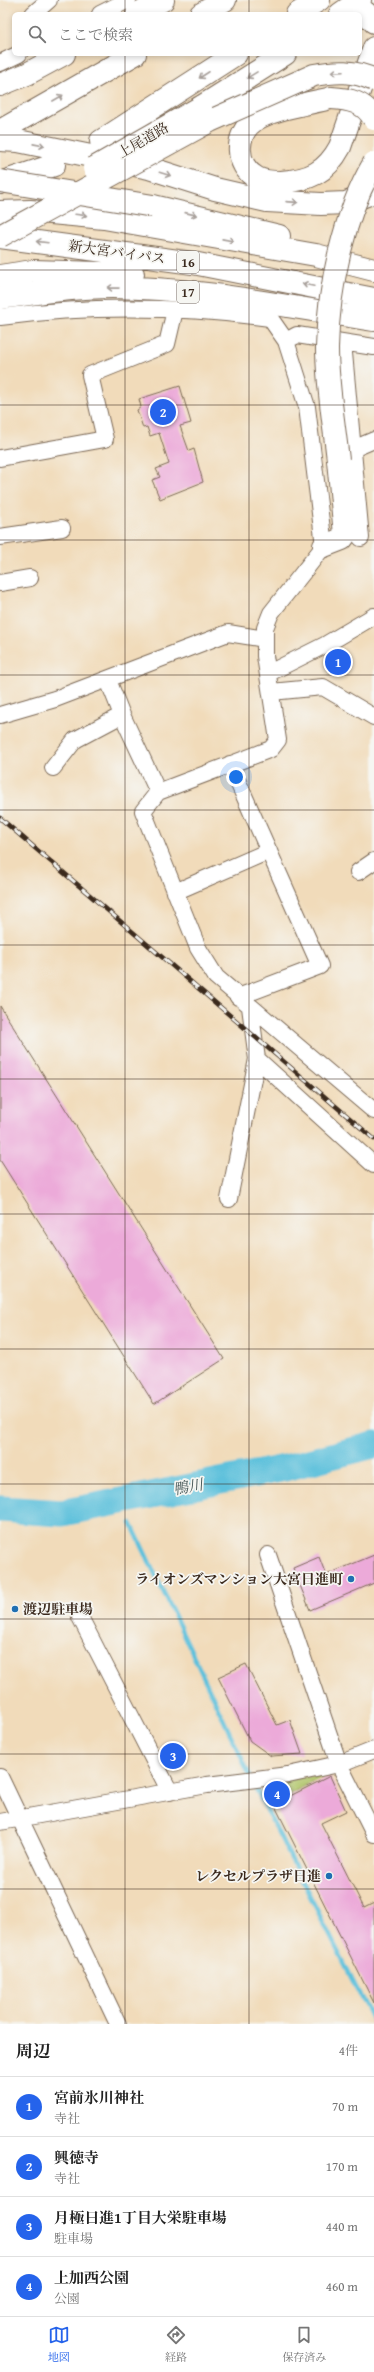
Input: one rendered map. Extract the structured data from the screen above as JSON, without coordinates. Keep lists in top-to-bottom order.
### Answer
{
  "streets": {
    "main road": [
      "上尾道路",
      "新大宮バイパス",
      "16",
      "17"
    ]
  },
  "water": ["鴨川"],
  "places": ["ライオンズマンション大宮日進町", "渡辺駐車場", "レクセルプラザ日進"],
  "page": {
    "search": "ここで検索",
    "pins": [
      "2",
      "1",
      "3",
      "4"
    ],
    "heading": ["周辺", "4件"],
    "list": [
      {
        "mark": "1",
        "name": "宮前氷川神社",
        "note": "寺社",
        "value": "70 m"
      },
      {
        "mark": "2",
        "name": "興徳寺",
        "note": "寺社",
        "value": "170 m"
      },
      {
        "mark": "3",
        "name": "月極日進1丁目大栄駐車場",
        "note": "駐車場",
        "value": "440 m"
      },
      {
        "mark": "4",
        "name": "上加西公園",
        "note": "公園",
        "value": "460 m"
      }
    ],
    "nav": ["地図", "経路", "保存済み"]
  }
}
